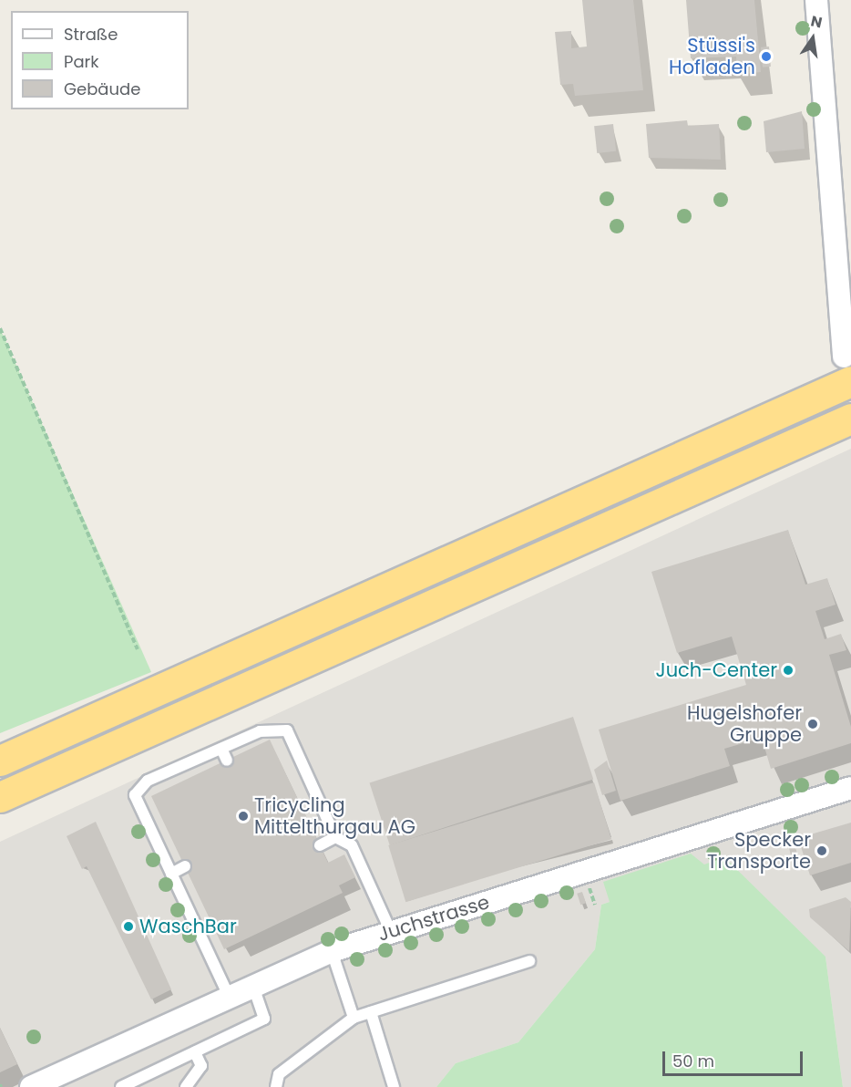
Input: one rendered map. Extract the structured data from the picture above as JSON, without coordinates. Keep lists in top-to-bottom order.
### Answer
{
  "streets": {
    "street": ["Juchstrasse"]
  },
  "places": [
    "Stüssi's Hofladen",
    "Juch-Center",
    "Hugelshofer Gruppe",
    "Tricycling Mittelthurgau AG",
    "Specker Transporte",
    "WaschBar"
  ],
  "legend": ["Straße", "Park", "Gebäude"],
  "scale_bar": "50 m",
  "north": "top"
}
